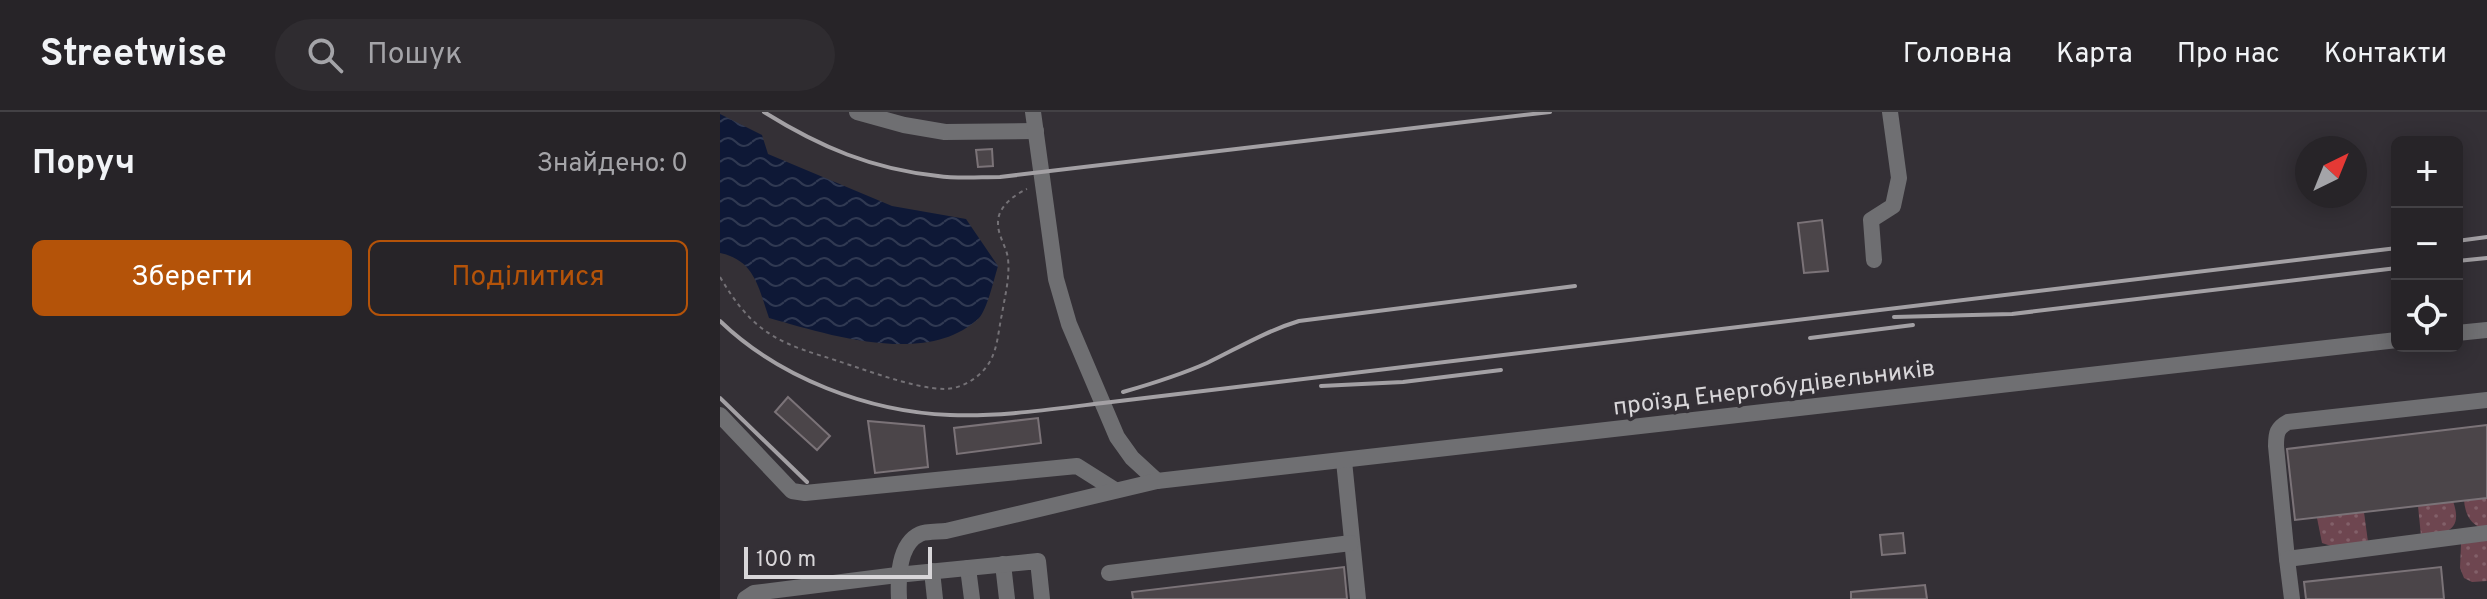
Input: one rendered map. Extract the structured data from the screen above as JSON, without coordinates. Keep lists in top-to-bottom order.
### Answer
{
  "streets": {
    "street": ["проїзд Енергобудівельників"]
  },
  "scale_bar": "100 m",
  "north": "top right",
  "page": {
    "header": "Streetwise",
    "search": "Пошук",
    "nav": [
      "Головна",
      "Карта",
      "Про нас",
      "Контакти"
    ],
    "heading": ["Поруч", "Знайдено: 0"],
    "map_buttons": ["+", "−"],
    "buttons": ["Зберегти", "Поділитися"],
    "scale": "100 m"
  }
}
